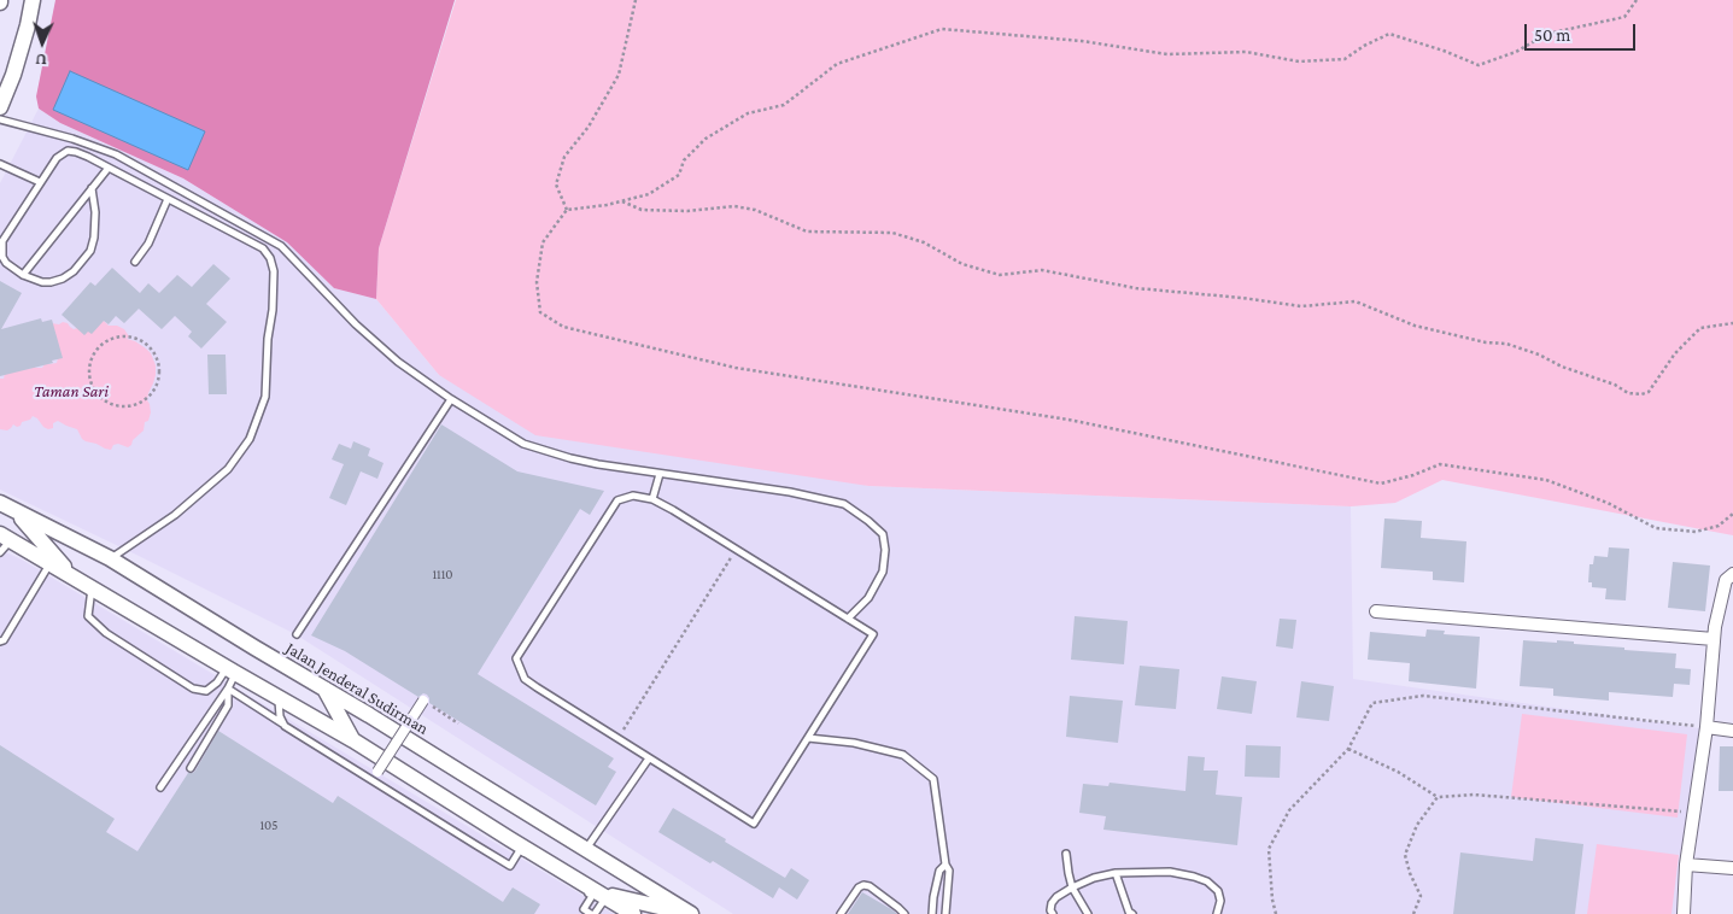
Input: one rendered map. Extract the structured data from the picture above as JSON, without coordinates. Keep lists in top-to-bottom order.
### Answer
{
  "streets": {
    "street": ["Jalan Jenderal Sudirman"]
  },
  "parks": ["Taman Sari"],
  "house_numbers": ["1110", "105"],
  "scale_bar": "50 m",
  "north": "bottom"
}
